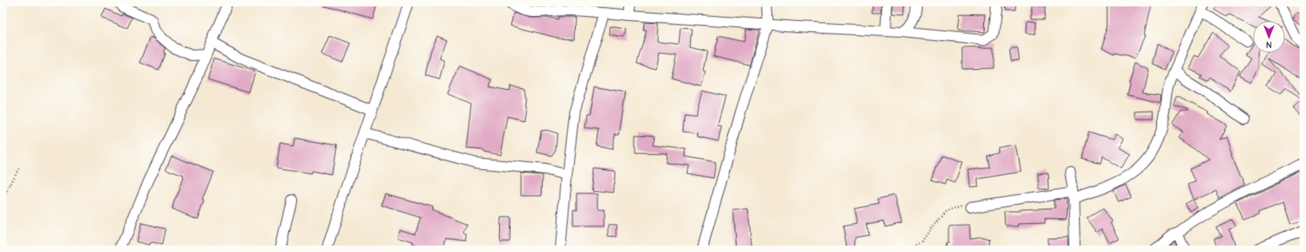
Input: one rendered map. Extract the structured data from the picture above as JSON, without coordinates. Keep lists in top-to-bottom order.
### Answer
{
  "north": "bottom"
}
